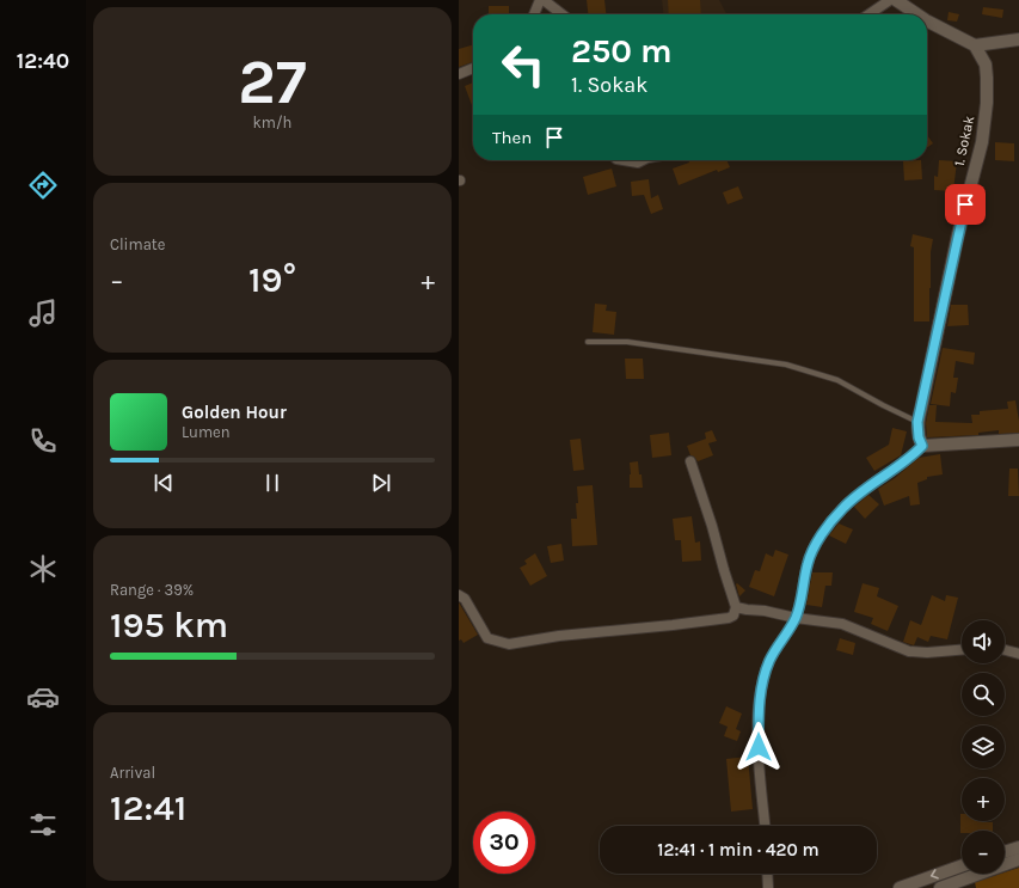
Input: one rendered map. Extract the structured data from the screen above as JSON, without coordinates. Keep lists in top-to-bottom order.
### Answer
{
  "streets": {
    "street": ["1. Sokak"]
  },
  "page": {
    "tabs": "12:40",
    "tile": [
      ["27", "km/h"],
      "Climate",
      ["Range · 39%", "195 km"],
      ["Arrival", "12:41"]
    ],
    "turn": ["250 m", "1. Sokak"],
    "then": "Then",
    "heat": ["−", "19°", "+"],
    "song": ["Golden Hour", "Lumen"],
    "map_buttons": ["+", "−"],
    "limit": "30",
    "trip": "12:41 · 1 min · 420 m"
  }
}
